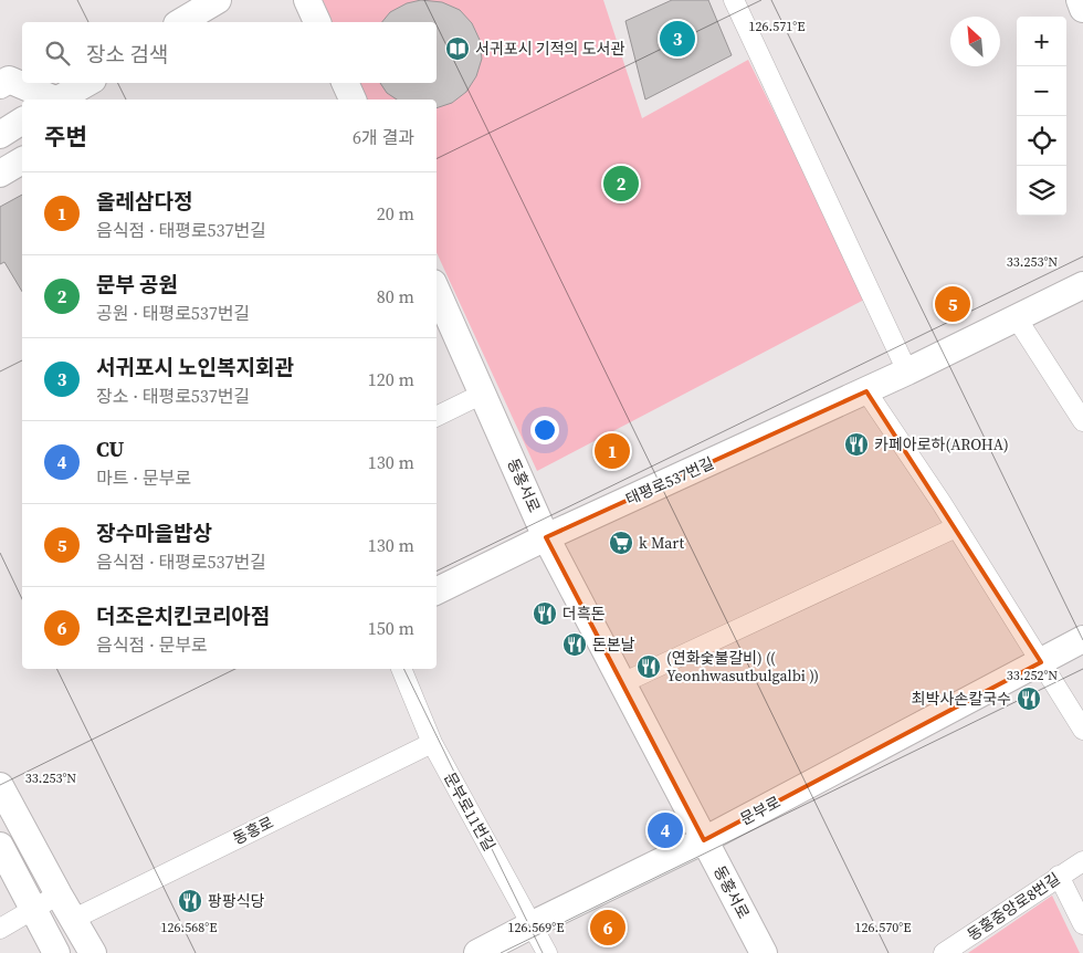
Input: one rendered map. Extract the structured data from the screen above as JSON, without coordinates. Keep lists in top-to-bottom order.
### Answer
{
  "streets": {
    "street": [
      "태평로537번길",
      "동홍서로",
      "문부로",
      "문부로11번길",
      "동홍로",
      "동홍중앙로8번길"
    ]
  },
  "crossings": [
    ["태평로537번길", "동홍서로"],
    ["동홍서로", "문부로"],
    ["문부로", "문부로11번길"],
    ["문부로11번길", "동홍로"]
  ],
  "places": {
    "library": ["서귀포시 기적의 도서관"],
    "restaurant": [
      "카페아로하(AROHA)",
      "더흑돈",
      "돈본날",
      "(연화숯불갈비) (( Yeonhwasutbulgalbi ))",
      "최박사손칼국수",
      "팡팡식당"
    ],
    "supermarket": ["k Mart"]
  },
  "north": "top left",
  "page": {
    "map_buttons": ["+", "−"],
    "pins": [
      "3",
      "2",
      "5",
      "1",
      "4",
      "6"
    ],
    "search": "장소 검색",
    "heading": ["주변", "6개 결과"],
    "list": [
      {
        "mark": "1",
        "name": "올레삼다정",
        "note": "음식점 · 태평로537번길",
        "value": "20 m"
      },
      {
        "mark": "2",
        "name": "문부 공원",
        "note": "공원 · 태평로537번길",
        "value": "80 m"
      },
      {
        "mark": "3",
        "name": "서귀포시 노인복지회관",
        "note": "장소 · 태평로537번길",
        "value": "120 m"
      },
      {
        "mark": "4",
        "name": "CU",
        "note": "마트 · 문부로",
        "value": "130 m"
      },
      {
        "mark": "5",
        "name": "장수마을밥상",
        "note": "음식점 · 태평로537번길",
        "value": "130 m"
      },
      {
        "mark": "6",
        "name": "더조은치킨코리아점",
        "note": "음식점 · 문부로",
        "value": "150 m"
      }
    ]
  },
  "coordinates": [
    "126.571°E",
    "33.253°N",
    "33.252°N",
    "126.568°E",
    "126.569°E",
    "126.570°E"
  ]
}
